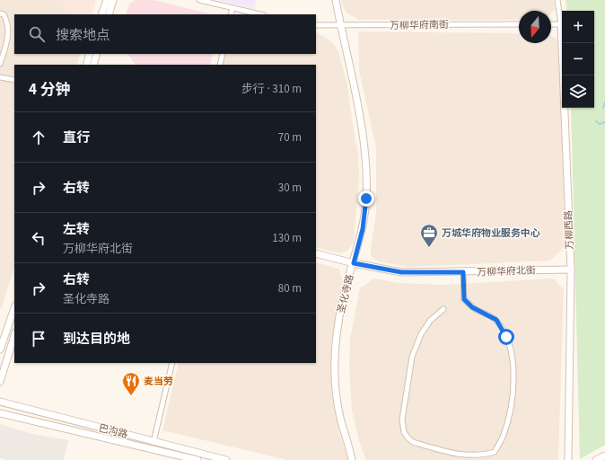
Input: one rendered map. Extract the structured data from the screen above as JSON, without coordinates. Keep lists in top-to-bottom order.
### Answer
{
  "streets": {
    "street": [
      "万柳华府南街",
      "万柳西路",
      "万柳华府北街",
      "圣化寺路",
      "巴沟路"
    ]
  },
  "crossings": [
    ["万柳华府南街", "圣化寺路"],
    ["万柳西路", "万柳华府北街"],
    ["万柳华府北街", "圣化寺路"]
  ],
  "places": {
    "office": ["万城华府物业服务中心"],
    "restaurant": ["麦当劳"]
  },
  "north": "bottom",
  "page": {
    "map_buttons": ["+", "−"],
    "search": "搜索地点",
    "heading": ["4 分钟", "步行 · 310 m"],
    "list": [
      ["直行", "70 m"],
      ["右转", "30 m"],
      ["左转", "万柳华府北街", "130 m"],
      ["右转", "圣化寺路", "80 m"],
      "到达目的地"
    ]
  }
}
